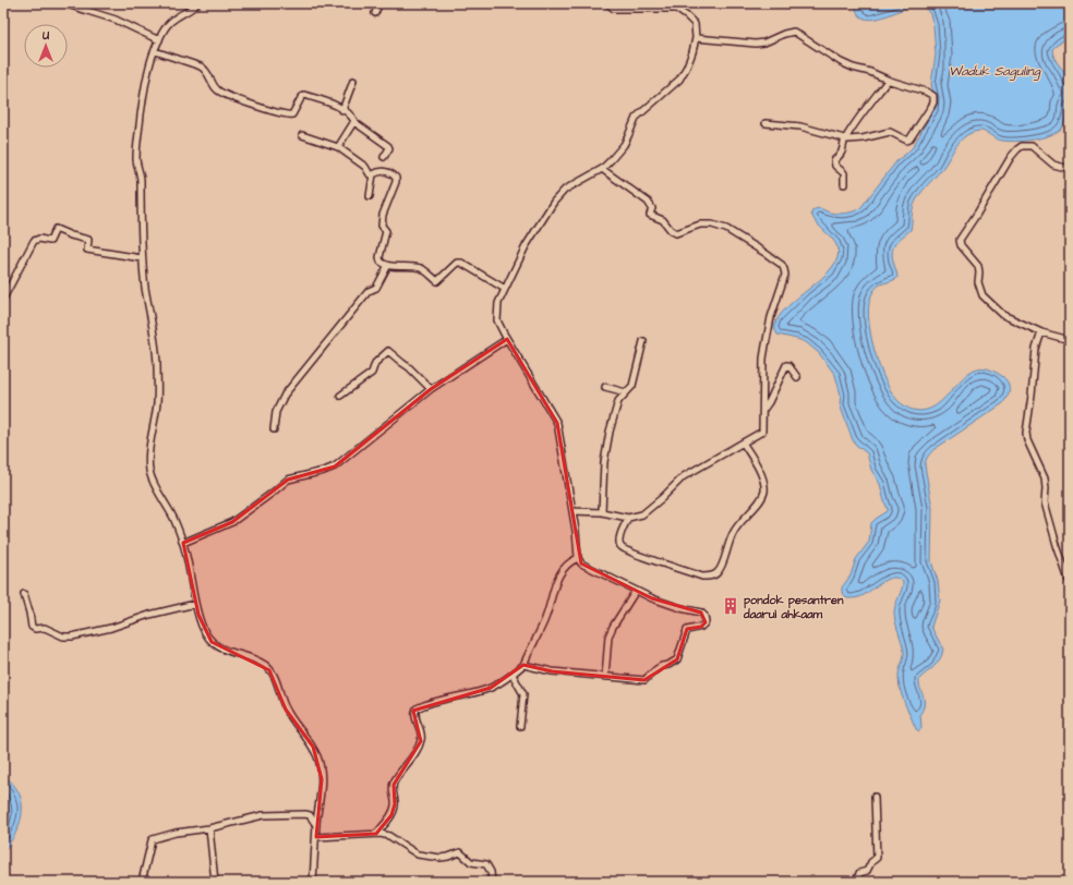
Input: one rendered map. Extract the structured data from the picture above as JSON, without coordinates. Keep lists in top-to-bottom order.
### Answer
{
  "water": ["Waduk Saguling"],
  "places": {
    "building": ["pondok pesantren daarul ahkaam"]
  },
  "north": "top"
}
